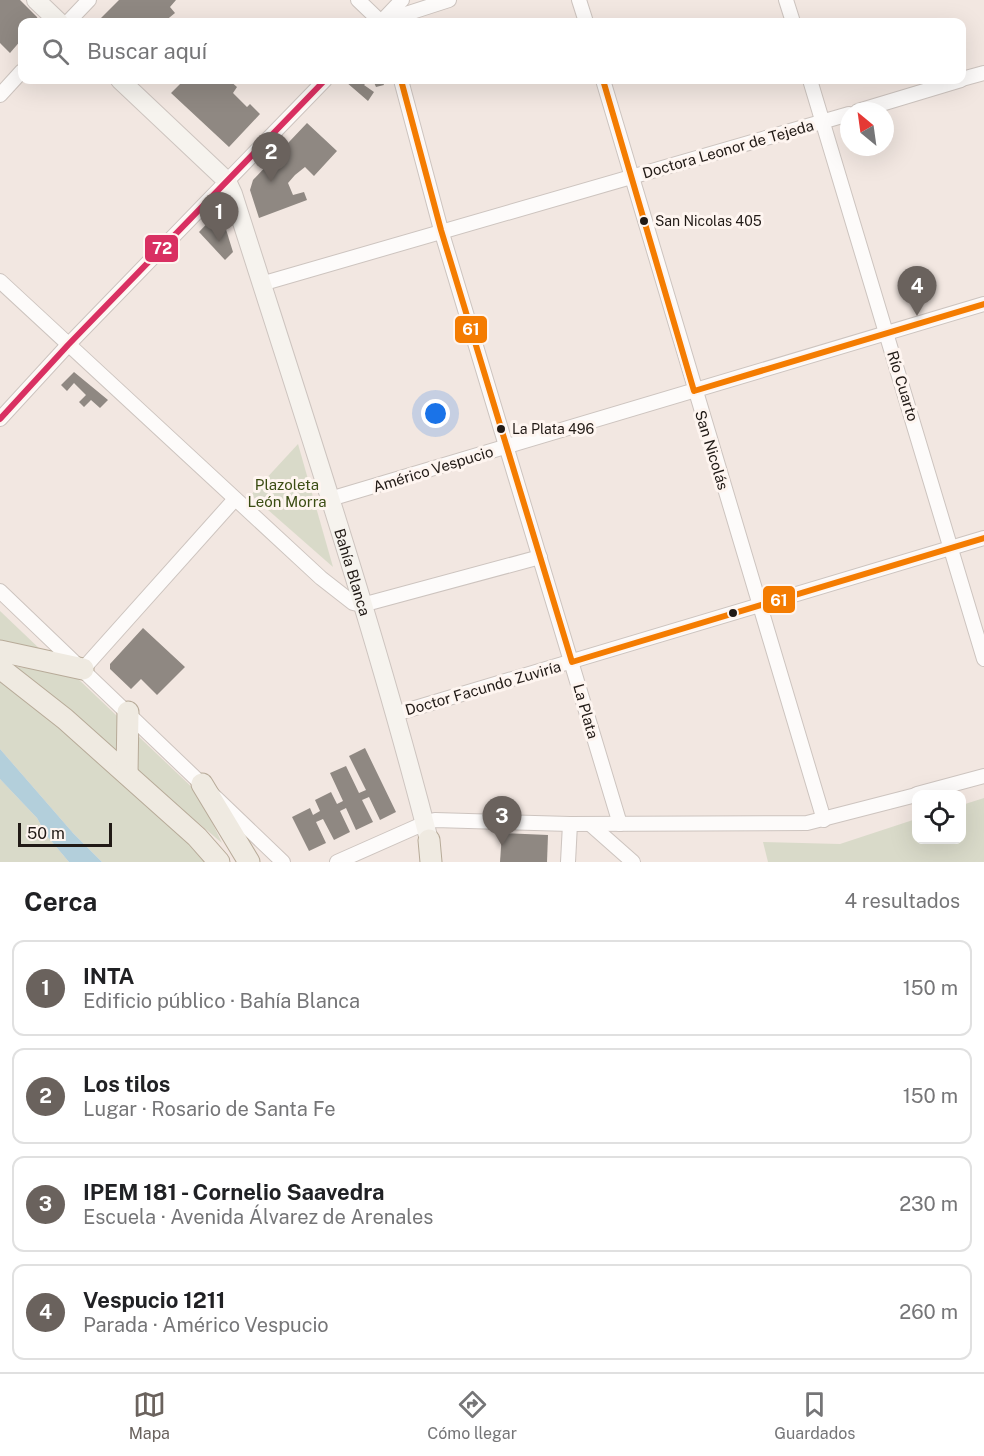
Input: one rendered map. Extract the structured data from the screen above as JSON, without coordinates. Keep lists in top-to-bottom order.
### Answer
{
  "streets": {
    "street": [
      "Doctora Leonor de Tejeda",
      "Río Cuarto",
      "San Nicolás",
      "Américo Vespucio",
      "Bahía Blanca",
      "Doctor Facundo Zuviría",
      "La Plata"
    ]
  },
  "crossings": [
    ["Doctora Leonor de Tejeda", "Río Cuarto"],
    ["Doctora Leonor de Tejeda", "San Nicolás"],
    ["Doctora Leonor de Tejeda", "Bahía Blanca"],
    ["Doctora Leonor de Tejeda", "La Plata"],
    ["Río Cuarto", "Américo Vespucio"],
    ["Río Cuarto", "Doctor Facundo Zuviría"],
    ["San Nicolás", "Américo Vespucio"],
    ["San Nicolás", "Doctor Facundo Zuviría"],
    ["Américo Vespucio", "Bahía Blanca"],
    ["Américo Vespucio", "La Plata"],
    ["Bahía Blanca", "Doctor Facundo Zuviría"],
    ["Doctor Facundo Zuviría", "La Plata"]
  ],
  "parks": ["Plazoleta León Morra"],
  "places": ["San Nicolas 405", "La Plata 496"],
  "lines": ["transit line 61", "transit line 72"],
  "scale_bar": "50 m",
  "north": "top left",
  "page": {
    "search": "Buscar aquí",
    "pins": [
      "2",
      "1",
      "4",
      "3"
    ],
    "scale": "50 m",
    "heading": ["Cerca", "4 resultados"],
    "list": [
      {
        "mark": "1",
        "name": "INTA",
        "note": "Edificio público · Bahía Blanca",
        "value": "150 m"
      },
      {
        "mark": "2",
        "name": "Los tilos",
        "note": "Lugar · Rosario de Santa Fe",
        "value": "150 m"
      },
      {
        "mark": "3",
        "name": "IPEM 181 - Cornelio Saavedra",
        "note": "Escuela · Avenida Álvarez de Arenales",
        "value": "230 m"
      },
      {
        "mark": "4",
        "name": "Vespucio 1211",
        "note": "Parada · Américo Vespucio",
        "value": "260 m"
      }
    ],
    "nav": ["Mapa", "Cómo llegar", "Guardados"]
  }
}
